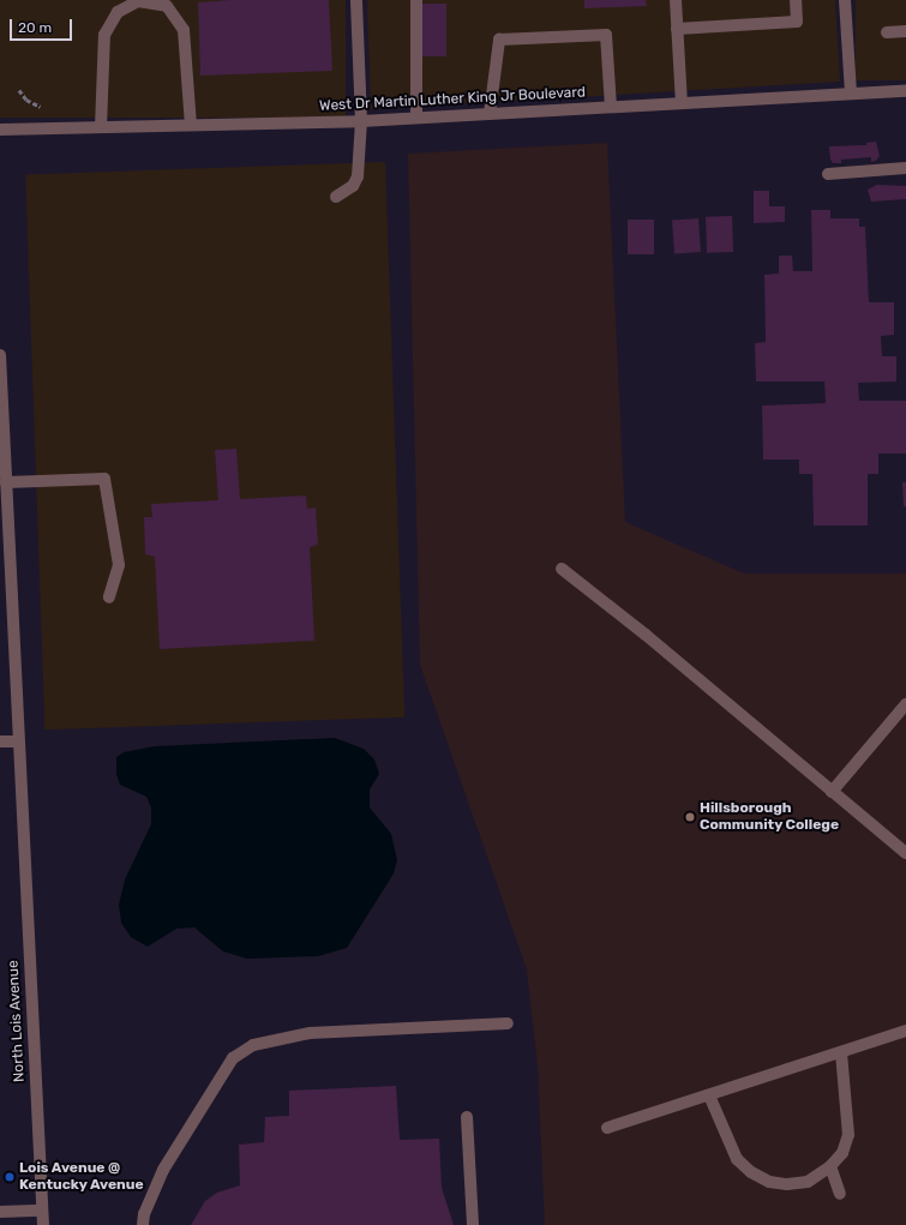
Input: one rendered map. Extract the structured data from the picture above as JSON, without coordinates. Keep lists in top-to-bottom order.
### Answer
{
  "streets": {
    "street": ["West Dr Martin Luther King Jr Boulevard", "North Lois Avenue"]
  },
  "places": ["Hillsborough Community College", "Lois Avenue @ Kentucky Avenue"],
  "scale_bar": "20 m"
}
